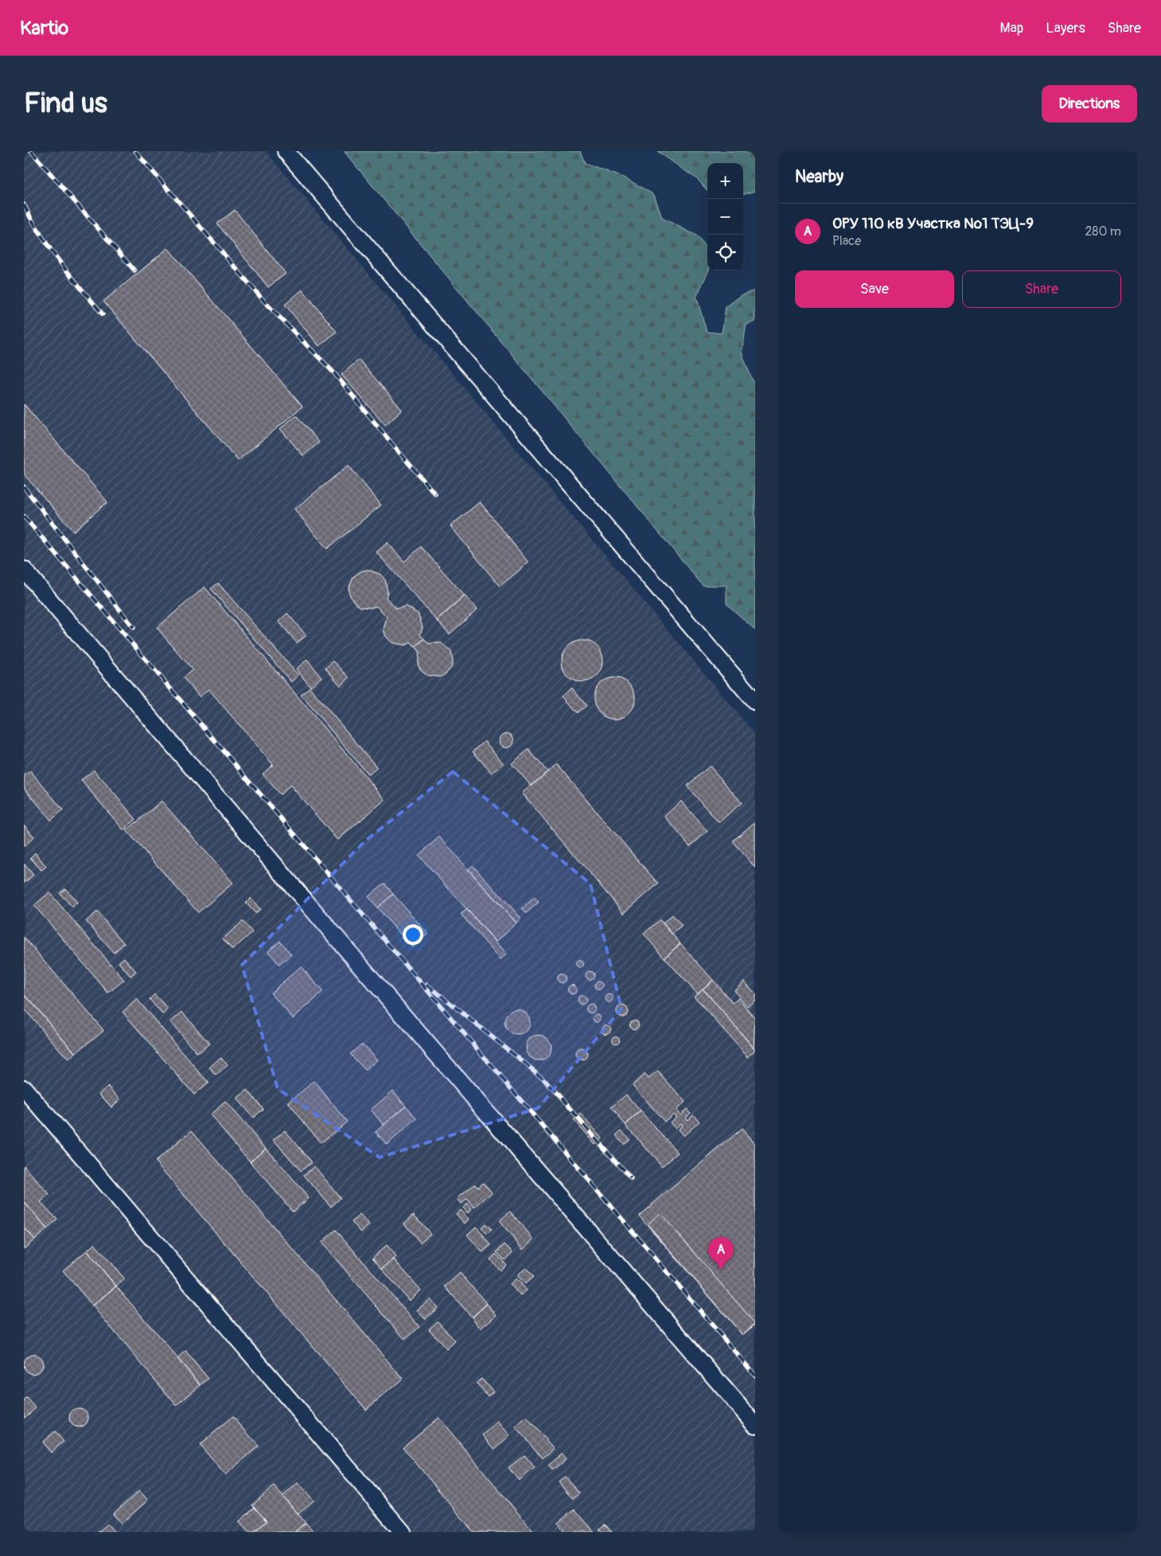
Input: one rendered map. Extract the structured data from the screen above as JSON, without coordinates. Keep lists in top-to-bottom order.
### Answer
{
  "page": {
    "header": "Kartio",
    "nav": ["Map", "Layers", "Share"],
    "buttons": [
      "Directions",
      ["Save", "Share"]
    ],
    "title": "Find us",
    "heading": "Nearby",
    "map_buttons": ["+", "−"],
    "list": [
      {
        "mark": "A",
        "name": "ОРУ 110 кВ Участка №1 ТЭЦ-9",
        "note": "Place",
        "value": "280 m"
      }
    ],
    "pins": "A"
  }
}
